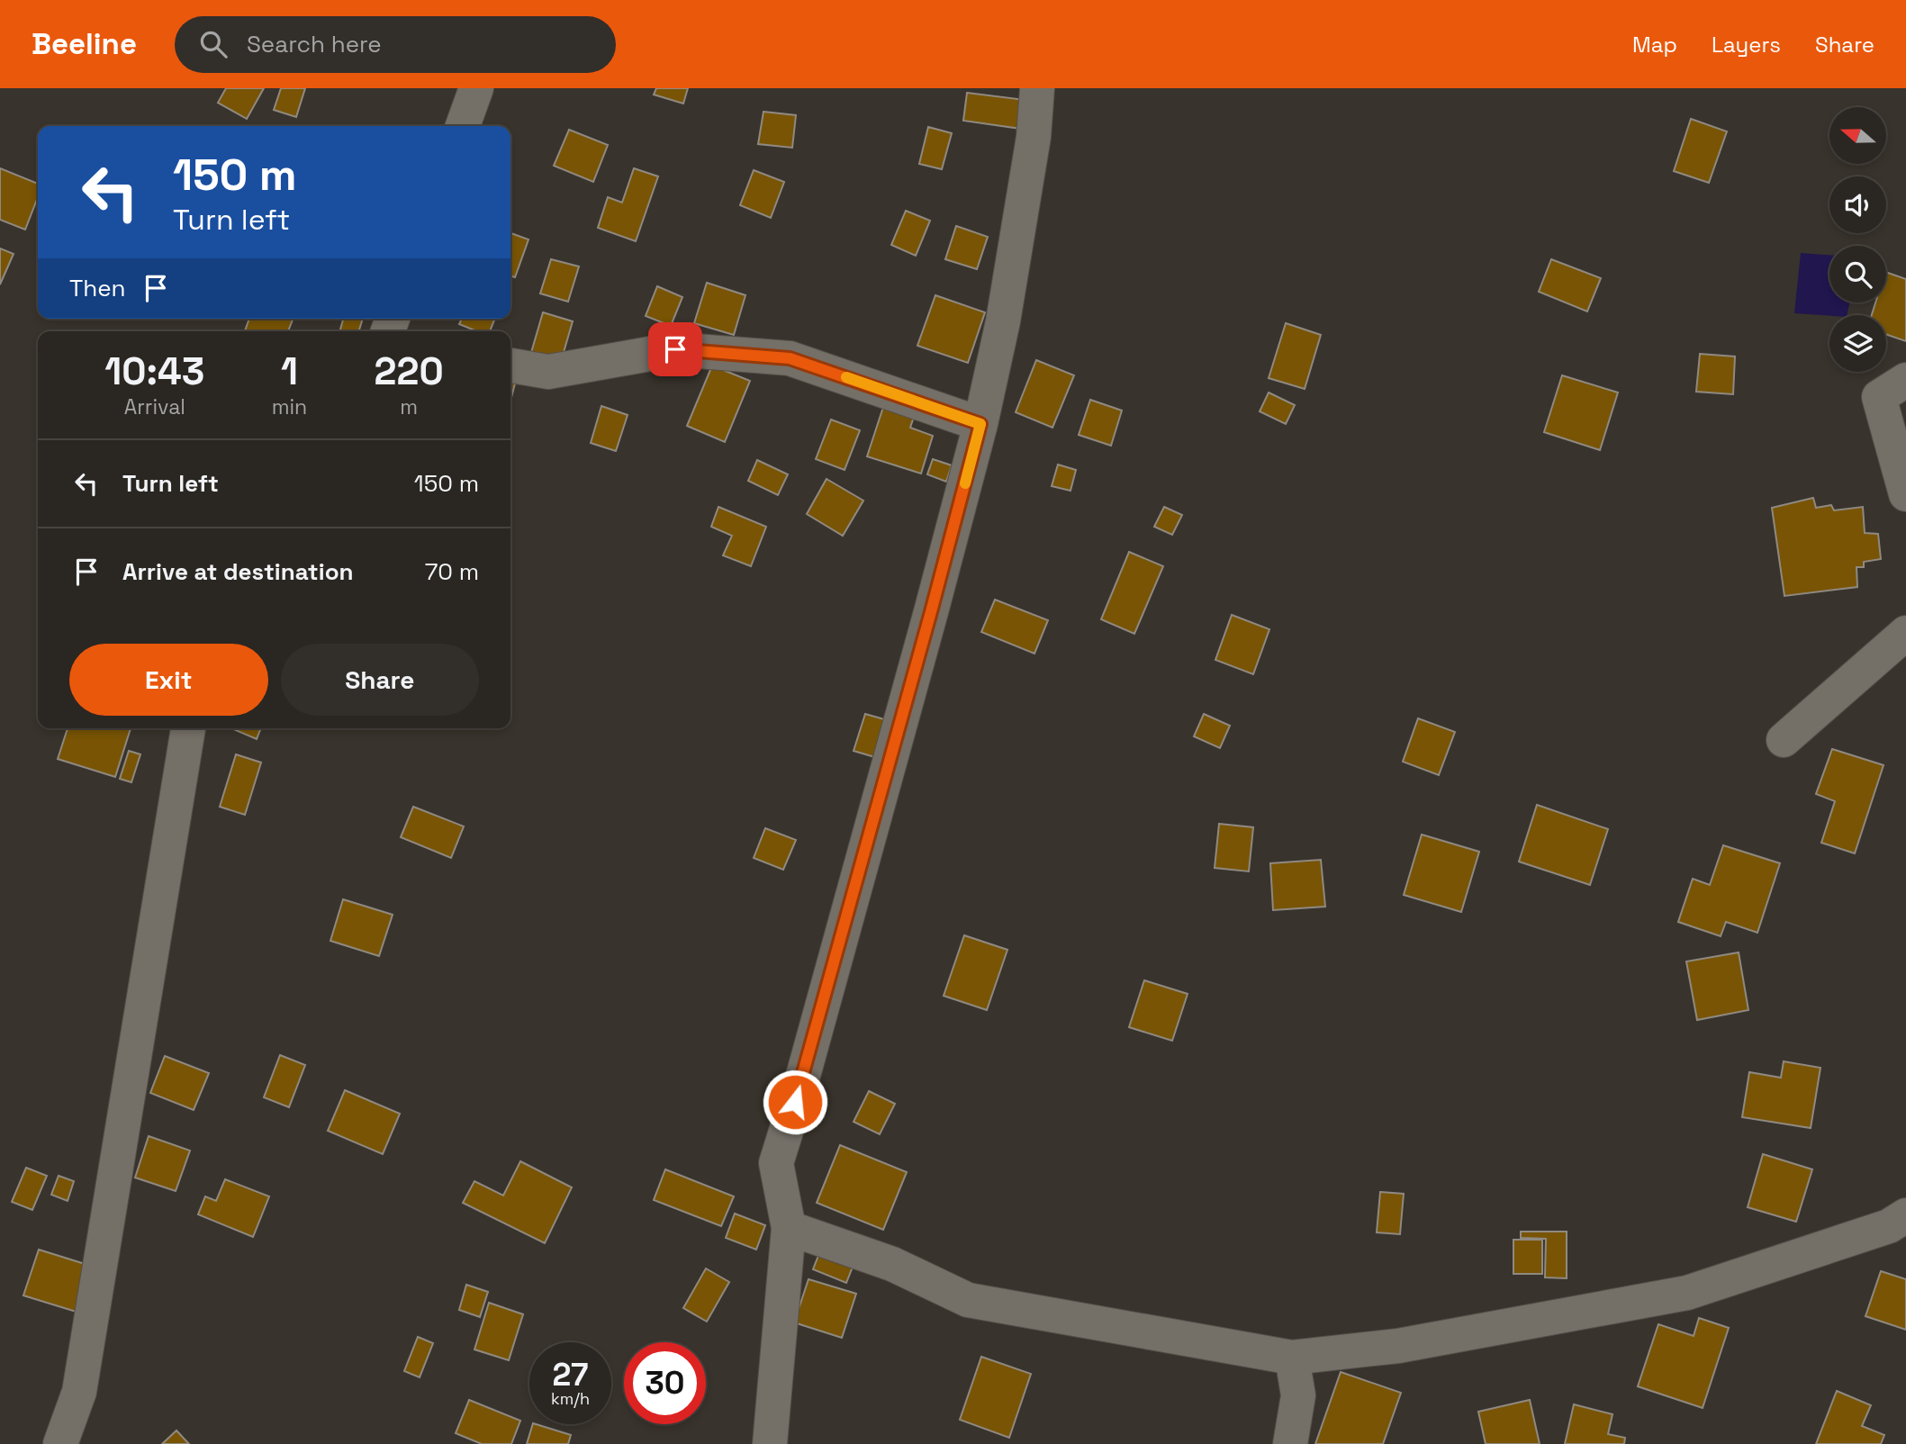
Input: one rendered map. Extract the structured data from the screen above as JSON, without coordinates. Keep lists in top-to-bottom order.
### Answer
{
  "north": "left",
  "page": {
    "header": "Beeline",
    "search": "Search here",
    "nav": ["Map", "Layers", "Share"],
    "turn": ["150 m", "Turn left"],
    "then": "Then",
    "eta": [
      "10:43",
      "Arrival",
      "1",
      "min",
      "220",
      "m"
    ],
    "list": [
      {
        "name": "Turn left",
        "value": "150 m"
      },
      {
        "name": "Arrive at destination",
        "value": "70 m"
      }
    ],
    "buttons": ["Exit", "Share"],
    "speed": "27 km/h",
    "limit": "30"
  }
}
